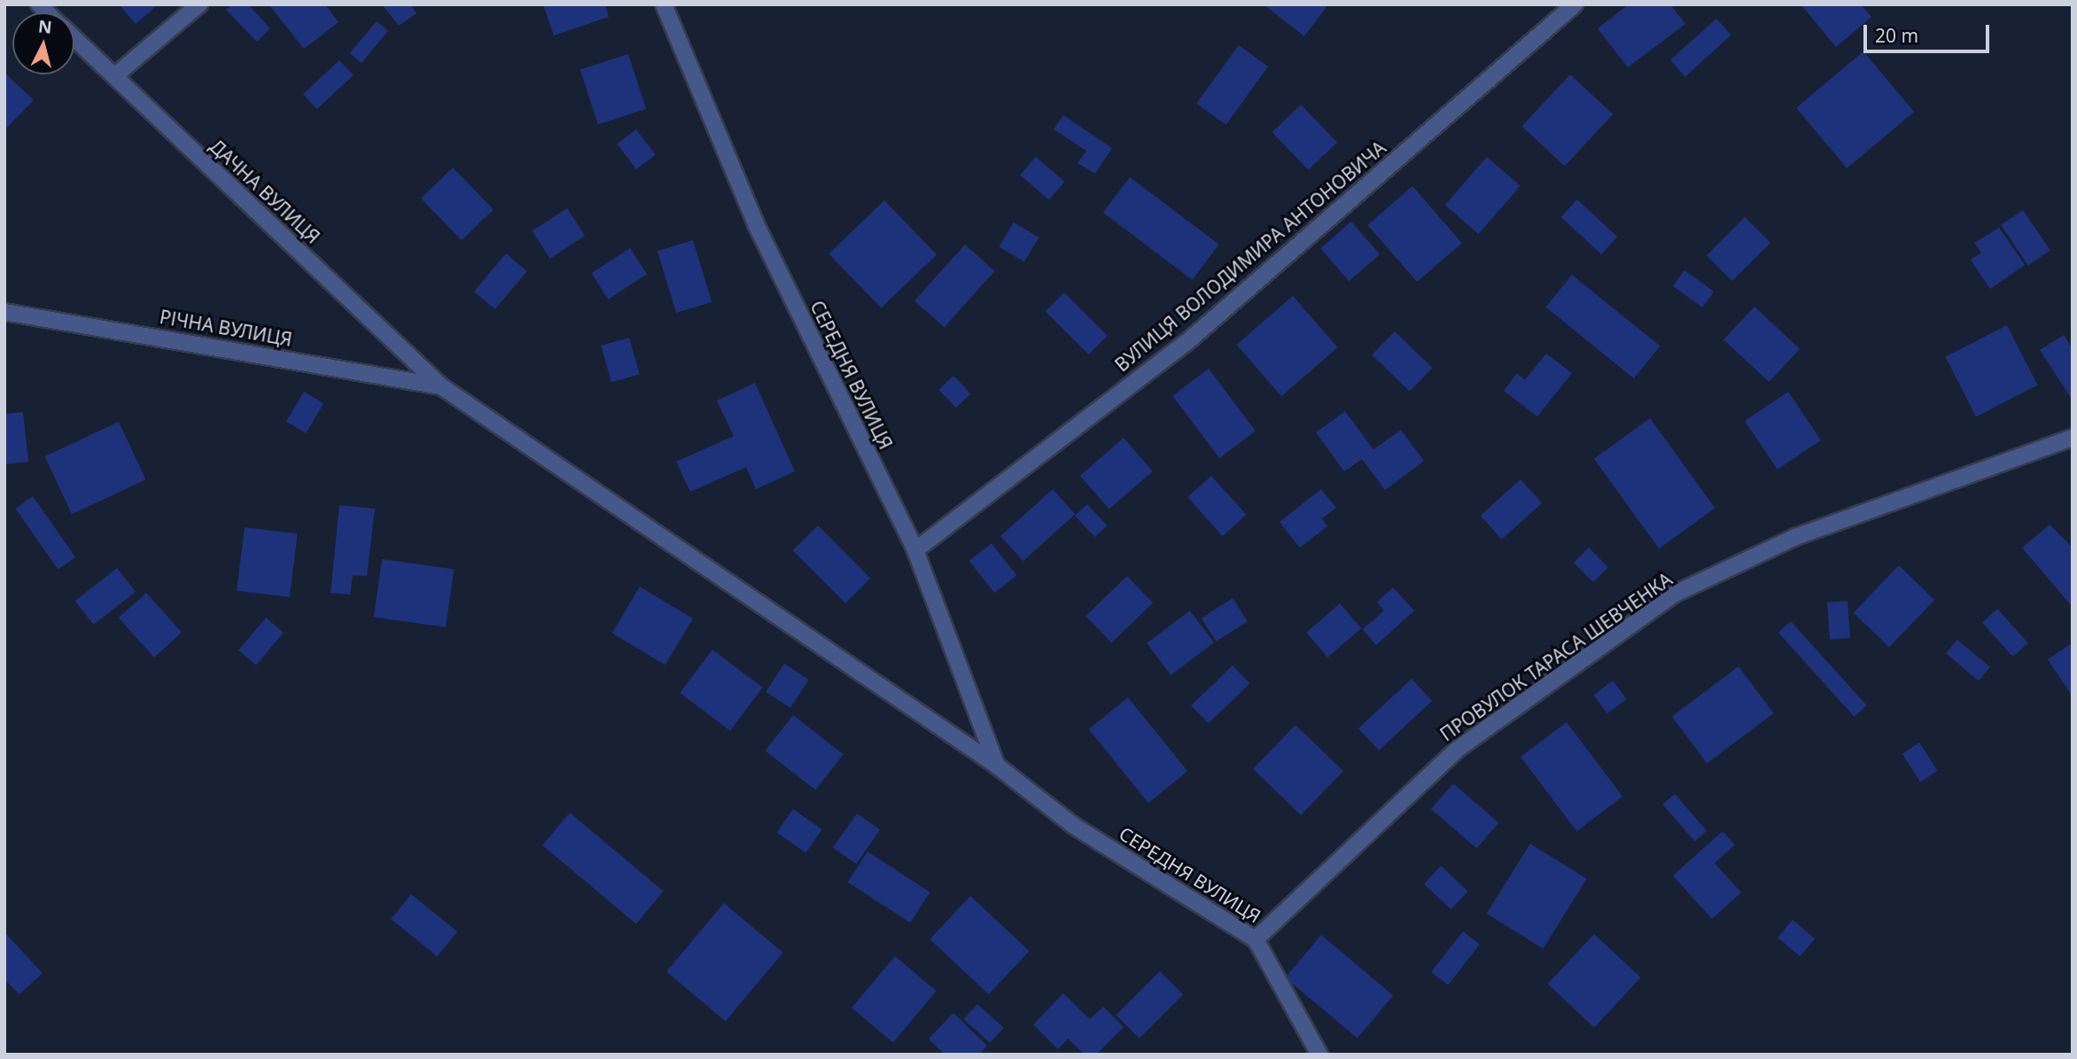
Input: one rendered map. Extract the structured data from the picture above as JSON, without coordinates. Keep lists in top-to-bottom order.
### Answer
{
  "streets": {
    "street": [
      "ДАЧНА ВУЛИЦЯ",
      "ВУЛИЦЯ ВОЛОДИМИРА АНТОНОВИЧА",
      "РІЧНА ВУЛИЦЯ",
      "СЕРЕДНЯ ВУЛИЦЯ",
      "ПРОВУЛОК ТАРАСА ШЕВЧЕНКА"
    ]
  },
  "crossings": [
    ["ДАЧНА ВУЛИЦЯ", "РІЧНА ВУЛИЦЯ"],
    ["ДАЧНА ВУЛИЦЯ", "СЕРЕДНЯ ВУЛИЦЯ"],
    ["ВУЛИЦЯ ВОЛОДИМИРА АНТОНОВИЧА", "СЕРЕДНЯ ВУЛИЦЯ"],
    ["РІЧНА ВУЛИЦЯ", "СЕРЕДНЯ ВУЛИЦЯ"],
    ["СЕРЕДНЯ ВУЛИЦЯ", "ПРОВУЛОК ТАРАСА ШЕВЧЕНКА"]
  ],
  "scale_bar": "20 m",
  "north": "top"
}
